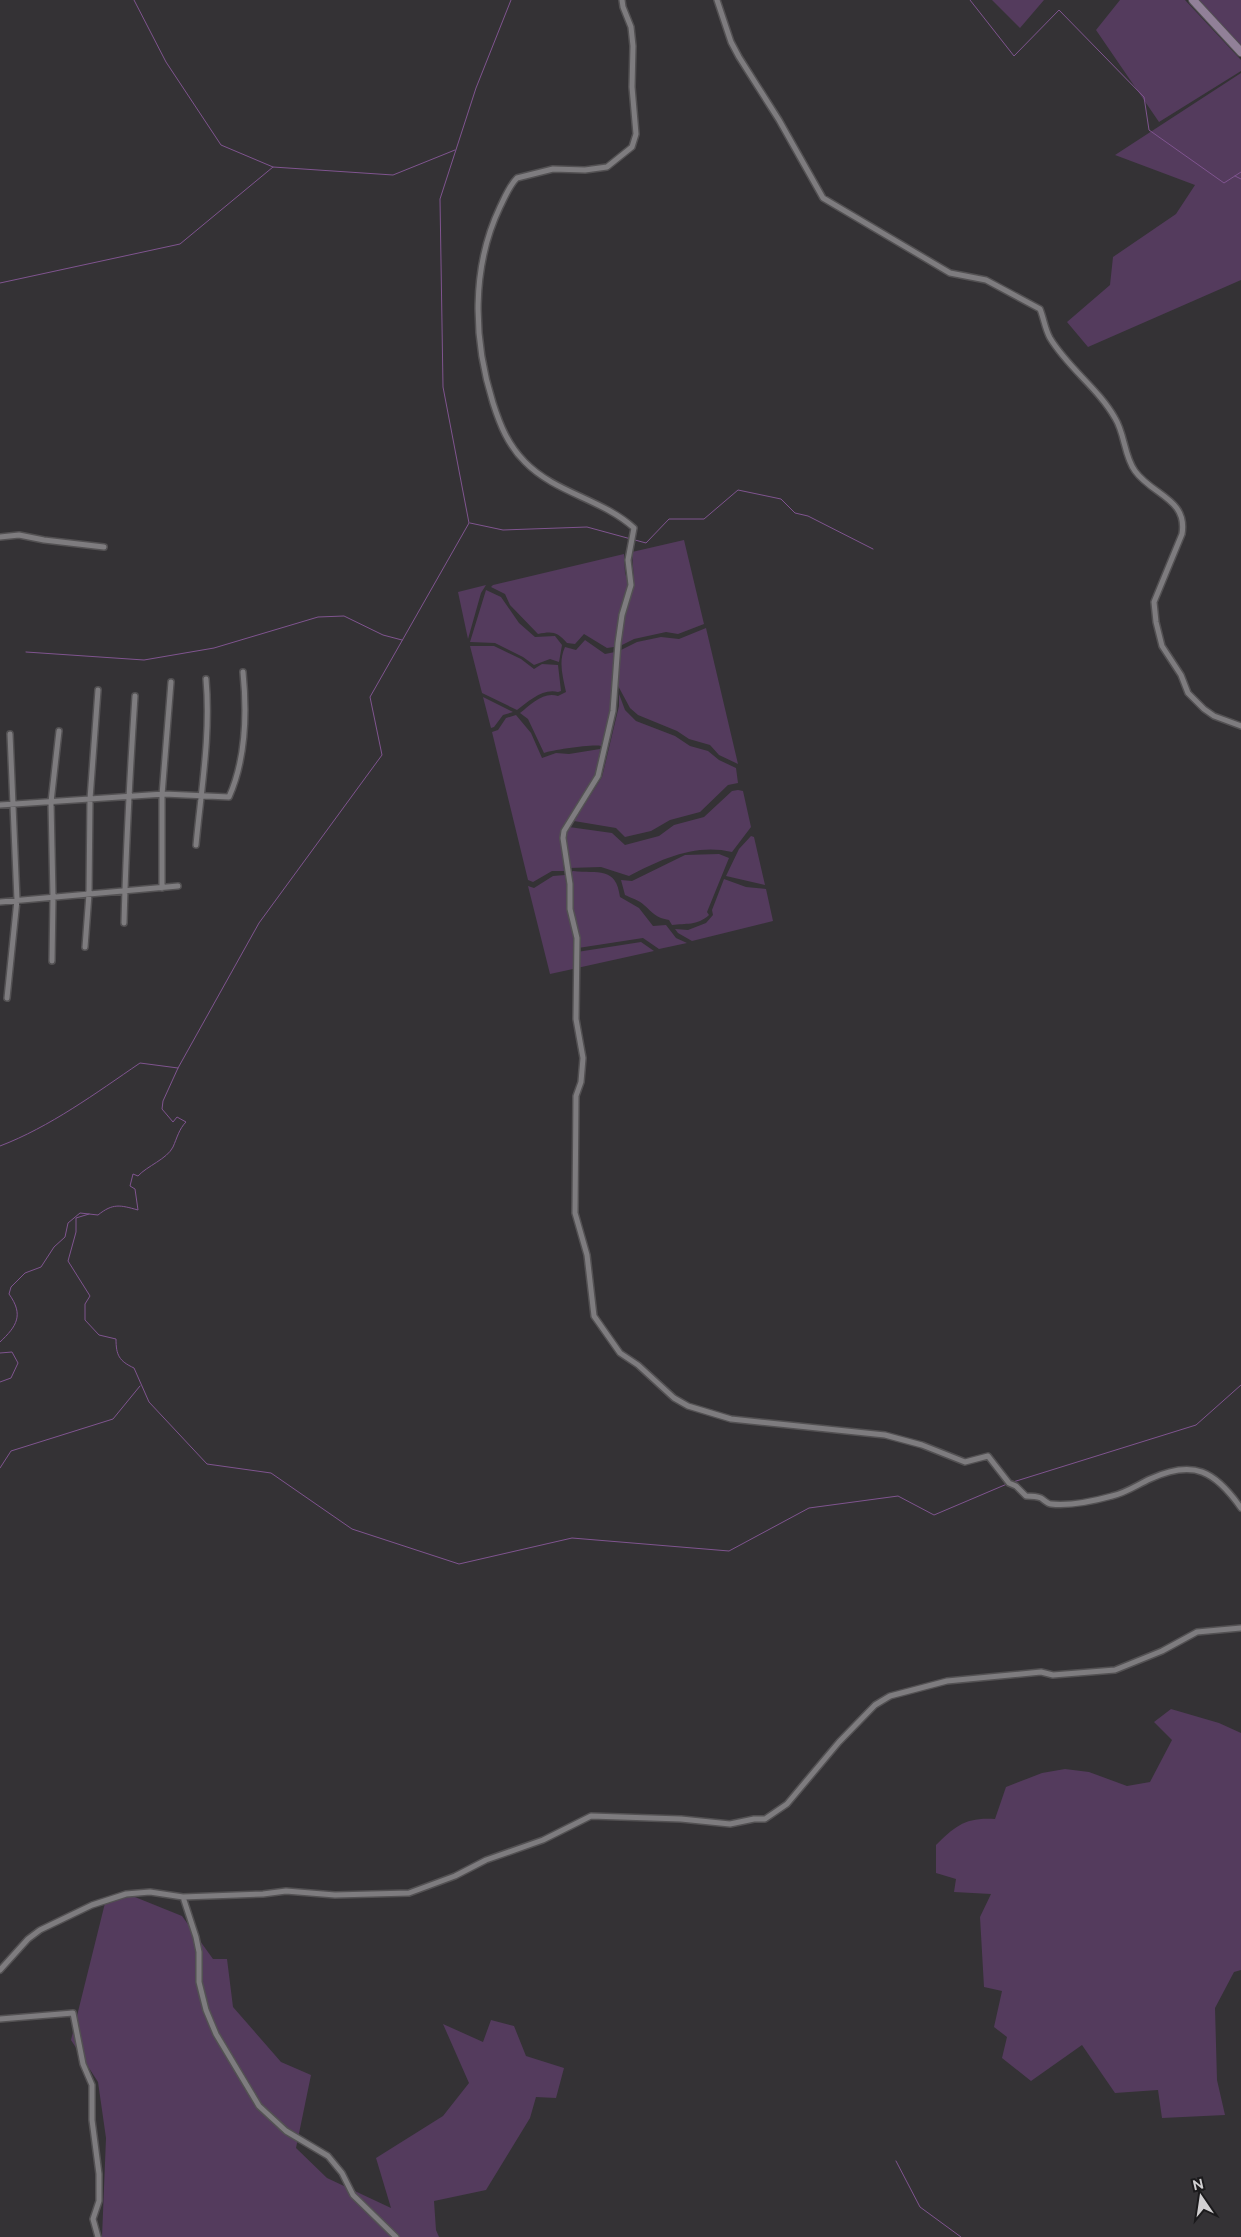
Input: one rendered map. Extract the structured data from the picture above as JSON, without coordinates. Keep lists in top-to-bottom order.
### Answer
{
  "north": "top"
}
